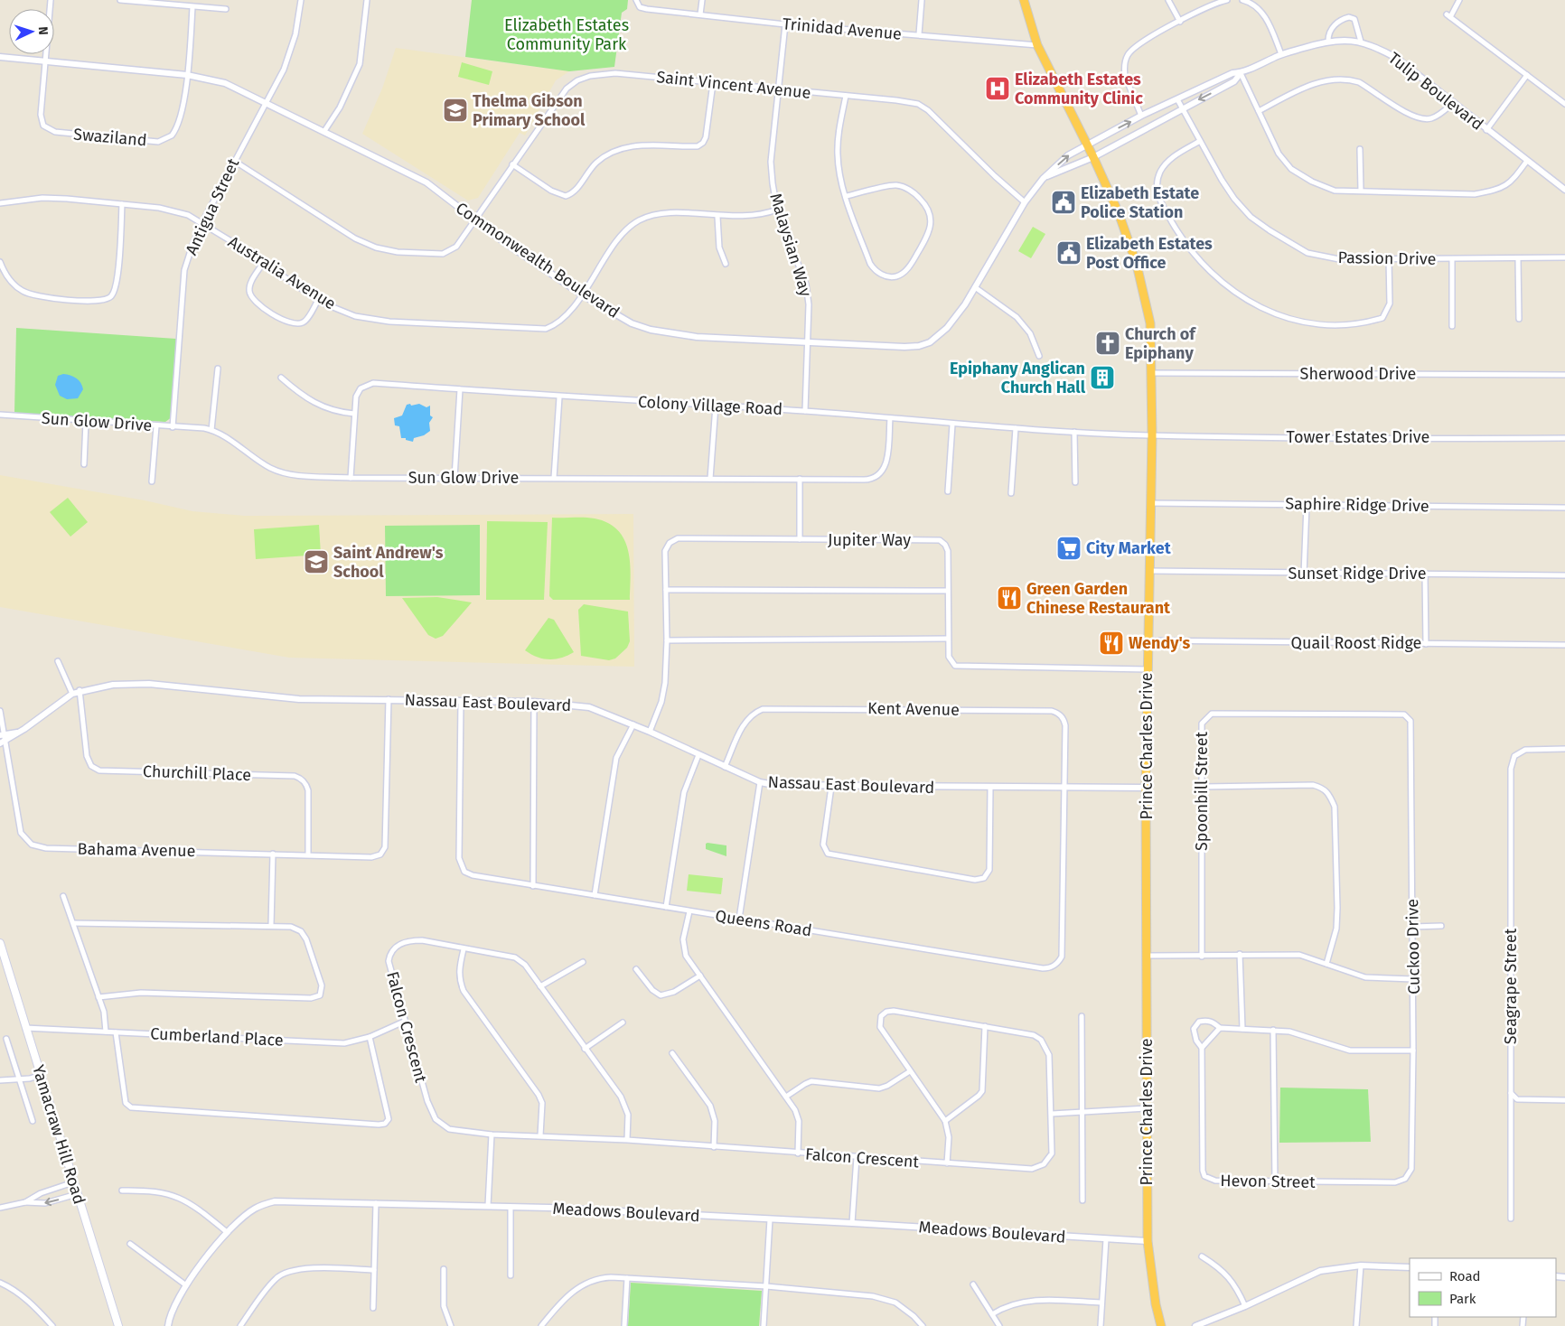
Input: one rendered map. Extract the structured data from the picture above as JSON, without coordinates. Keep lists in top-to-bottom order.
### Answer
{
  "streets": {
    "highway": ["Prince Charles Drive"],
    "main road": ["Yamacraw Hill Road"],
    "street": [
      "Trinidad Avenue",
      "Saint Vincent Avenue",
      "Tulip Boulevard",
      "Swaziland",
      "Antigua Street",
      "Malaysian Way",
      "Passion Drive",
      "Commonwealth Boulevard",
      "Australia Avenue",
      "Sherwood Drive",
      "Colony Village Road",
      "Sun Glow Drive",
      "Tower Estates Drive",
      "Saphire Ridge Drive",
      "Jupiter Way",
      "Sunset Ridge Drive",
      "Quail Roost Ridge",
      "Nassau East Boulevard",
      "Kent Avenue",
      "Churchill Place",
      "Spoonbill Street",
      "Bahama Avenue",
      "Queens Road",
      "Cuckoo Drive",
      "Seagrape Street",
      "Falcon Crescent",
      "Cumberland Place",
      "Hevon Street",
      "Meadows Boulevard"
    ]
  },
  "crossings": [
    ["Trinidad Avenue", "Malaysian Way"],
    ["Trinidad Avenue", "Prince Charles Drive"],
    ["Saint Vincent Avenue", "Antigua Street"],
    ["Saint Vincent Avenue", "Malaysian Way"],
    ["Saint Vincent Avenue", "Commonwealth Boulevard"],
    ["Tulip Boulevard", "Passion Drive"],
    ["Tulip Boulevard", "Commonwealth Boulevard"],
    ["Tulip Boulevard", "Prince Charles Drive"],
    ["Swaziland", "Commonwealth Boulevard"],
    ["Antigua Street", "Commonwealth Boulevard"],
    ["Antigua Street", "Australia Avenue"],
    ["Antigua Street", "Sun Glow Drive"],
    ["Malaysian Way", "Commonwealth Boulevard"],
    ["Malaysian Way", "Australia Avenue"],
    ["Malaysian Way", "Colony Village Road"],
    ["Commonwealth Boulevard", "Australia Avenue"],
    ["Commonwealth Boulevard", "Prince Charles Drive"],
    ["Sherwood Drive", "Prince Charles Drive"],
    ["Colony Village Road", "Sun Glow Drive"],
    ["Colony Village Road", "Tower Estates Drive"],
    ["Colony Village Road", "Prince Charles Drive"],
    ["Tower Estates Drive", "Prince Charles Drive"],
    ["Saphire Ridge Drive", "Prince Charles Drive"],
    ["Jupiter Way", "Nassau East Boulevard"],
    ["Jupiter Way", "Prince Charles Drive"],
    ["Sunset Ridge Drive", "Prince Charles Drive"],
    ["Quail Roost Ridge", "Prince Charles Drive"],
    ["Nassau East Boulevard", "Kent Avenue"],
    ["Nassau East Boulevard", "Prince Charles Drive"],
    ["Nassau East Boulevard", "Churchill Place"],
    ["Nassau East Boulevard", "Bahama Avenue"],
    ["Nassau East Boulevard", "Queens Road"],
    ["Kent Avenue", "Queens Road"],
    ["Prince Charles Drive", "Meadows Boulevard"],
    ["Churchill Place", "Bahama Avenue"],
    ["Spoonbill Street", "Cuckoo Drive"],
    ["Cuckoo Drive", "Hevon Street"],
    ["Falcon Crescent", "Cumberland Place"],
    ["Cumberland Place", "Yamacraw Hill Road"]
  ],
  "parks": ["Elizabeth Estates Community Park"],
  "places": {
    "hospital": ["Elizabeth Estates Community Clinic"],
    "school or university": ["Thelma Gibson Primary School", "Saint Andrew's School"],
    "public building": ["Elizabeth Estate Police Station", "Elizabeth Estates Post Office"],
    "church": ["Church of Epiphany"],
    "building": ["Epiphany Anglican Church Hall"],
    "supermarket": ["City Market"],
    "restaurant": ["Green Garden Chinese Restaurant", "Wendy's"]
  },
  "legend": ["Road", "Park"],
  "north": "right"
}
